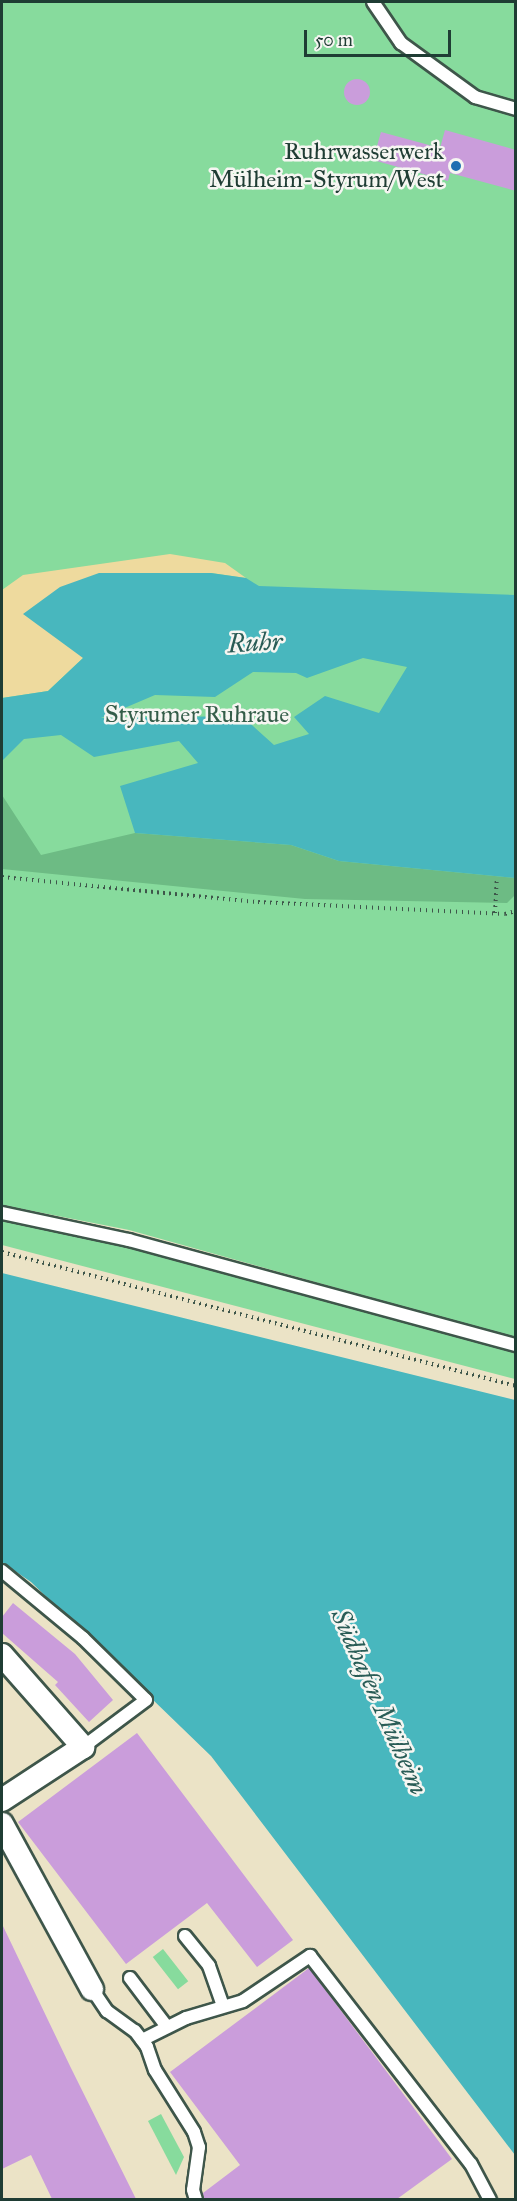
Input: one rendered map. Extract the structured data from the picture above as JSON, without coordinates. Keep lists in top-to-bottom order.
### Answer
{
  "water": ["Ruhr", "Südhafen Mülheim"],
  "parks": ["Styrumer Ruhraue"],
  "places": ["Ruhrwasserwerk Mülheim-Styrum/West"],
  "scale_bar": "50 m"
}
